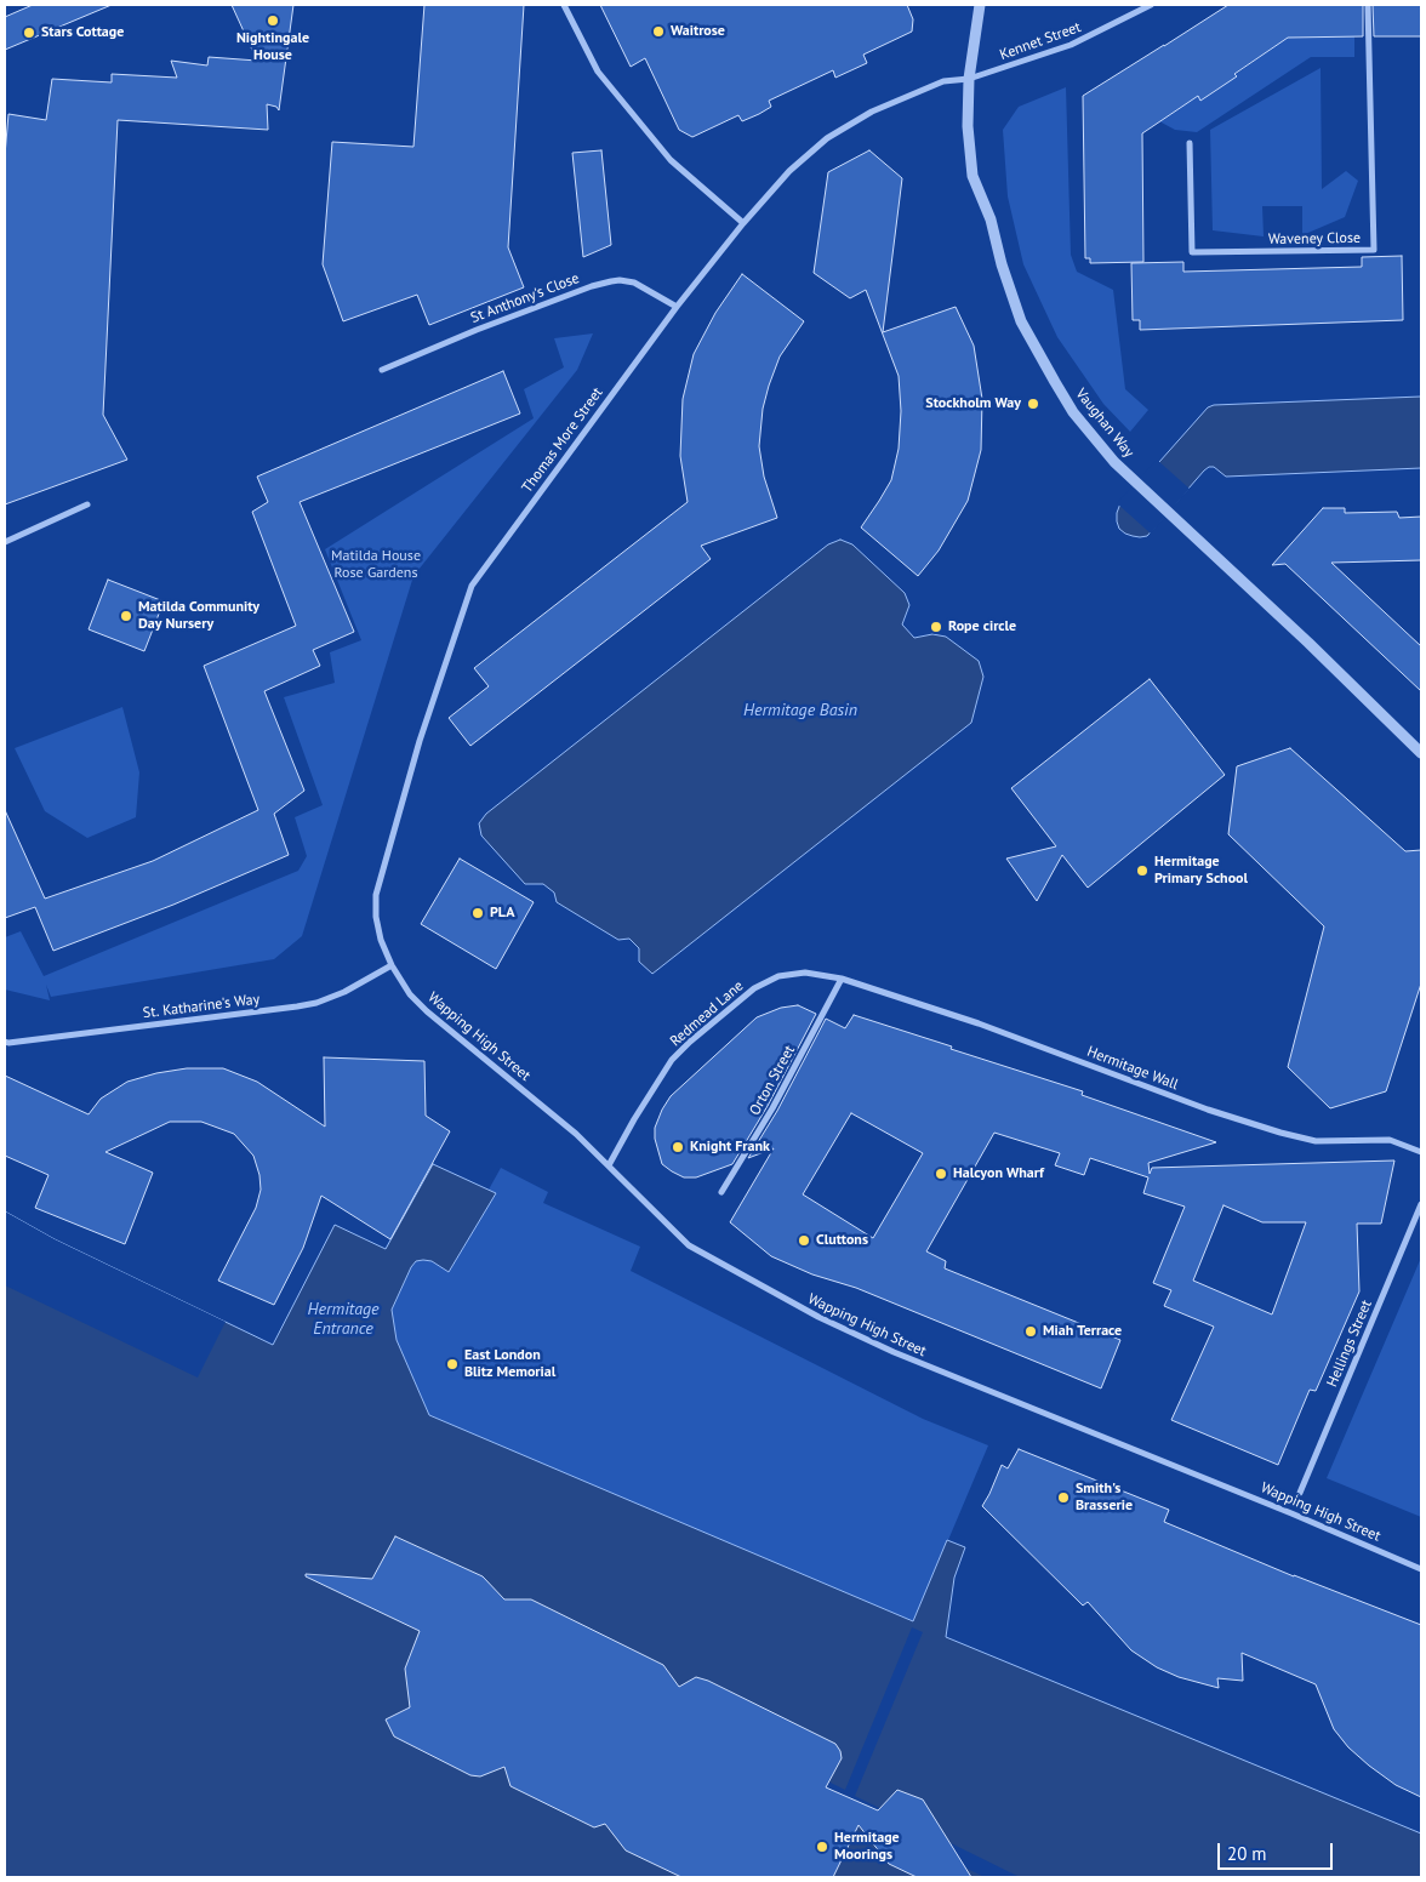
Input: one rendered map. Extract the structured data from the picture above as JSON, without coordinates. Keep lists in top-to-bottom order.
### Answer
{
  "streets": {
    "street": [
      "Kennet Street",
      "Waveney Close",
      "St Anthony's Close",
      "Vaughan Way",
      "Thomas More Street",
      "St. Katharine's Way",
      "Redmead Lane",
      "Wapping High Street",
      "Hermitage Wall",
      "Orton Street",
      "Hellings Street"
    ]
  },
  "crossings": [
    ["Kennet Street", "Vaughan Way"],
    ["St Anthony's Close", "Thomas More Street"],
    ["Thomas More Street", "St. Katharine's Way"],
    ["Thomas More Street", "Wapping High Street"],
    ["St. Katharine's Way", "Wapping High Street"],
    ["Redmead Lane", "Wapping High Street"],
    ["Redmead Lane", "Hermitage Wall"],
    ["Redmead Lane", "Orton Street"],
    ["Hermitage Wall", "Orton Street"]
  ],
  "water": ["Hermitage Basin", "Hermitage Entrance"],
  "parks": ["Matilda House Rose Gardens"],
  "places": [
    "Nightingale House",
    "Waitrose",
    "Stars Cottage",
    "Stockholm Way",
    "Matilda Community Day Nursery",
    "Rope circle",
    "Hermitage Primary School",
    "PLA",
    "Knight Frank",
    "Halcyon Wharf",
    "Cluttons",
    "Miah Terrace",
    "East London Blitz Memorial",
    "Smith's Brasserie",
    "Hermitage Moorings"
  ],
  "scale_bar": "20 m"
}
